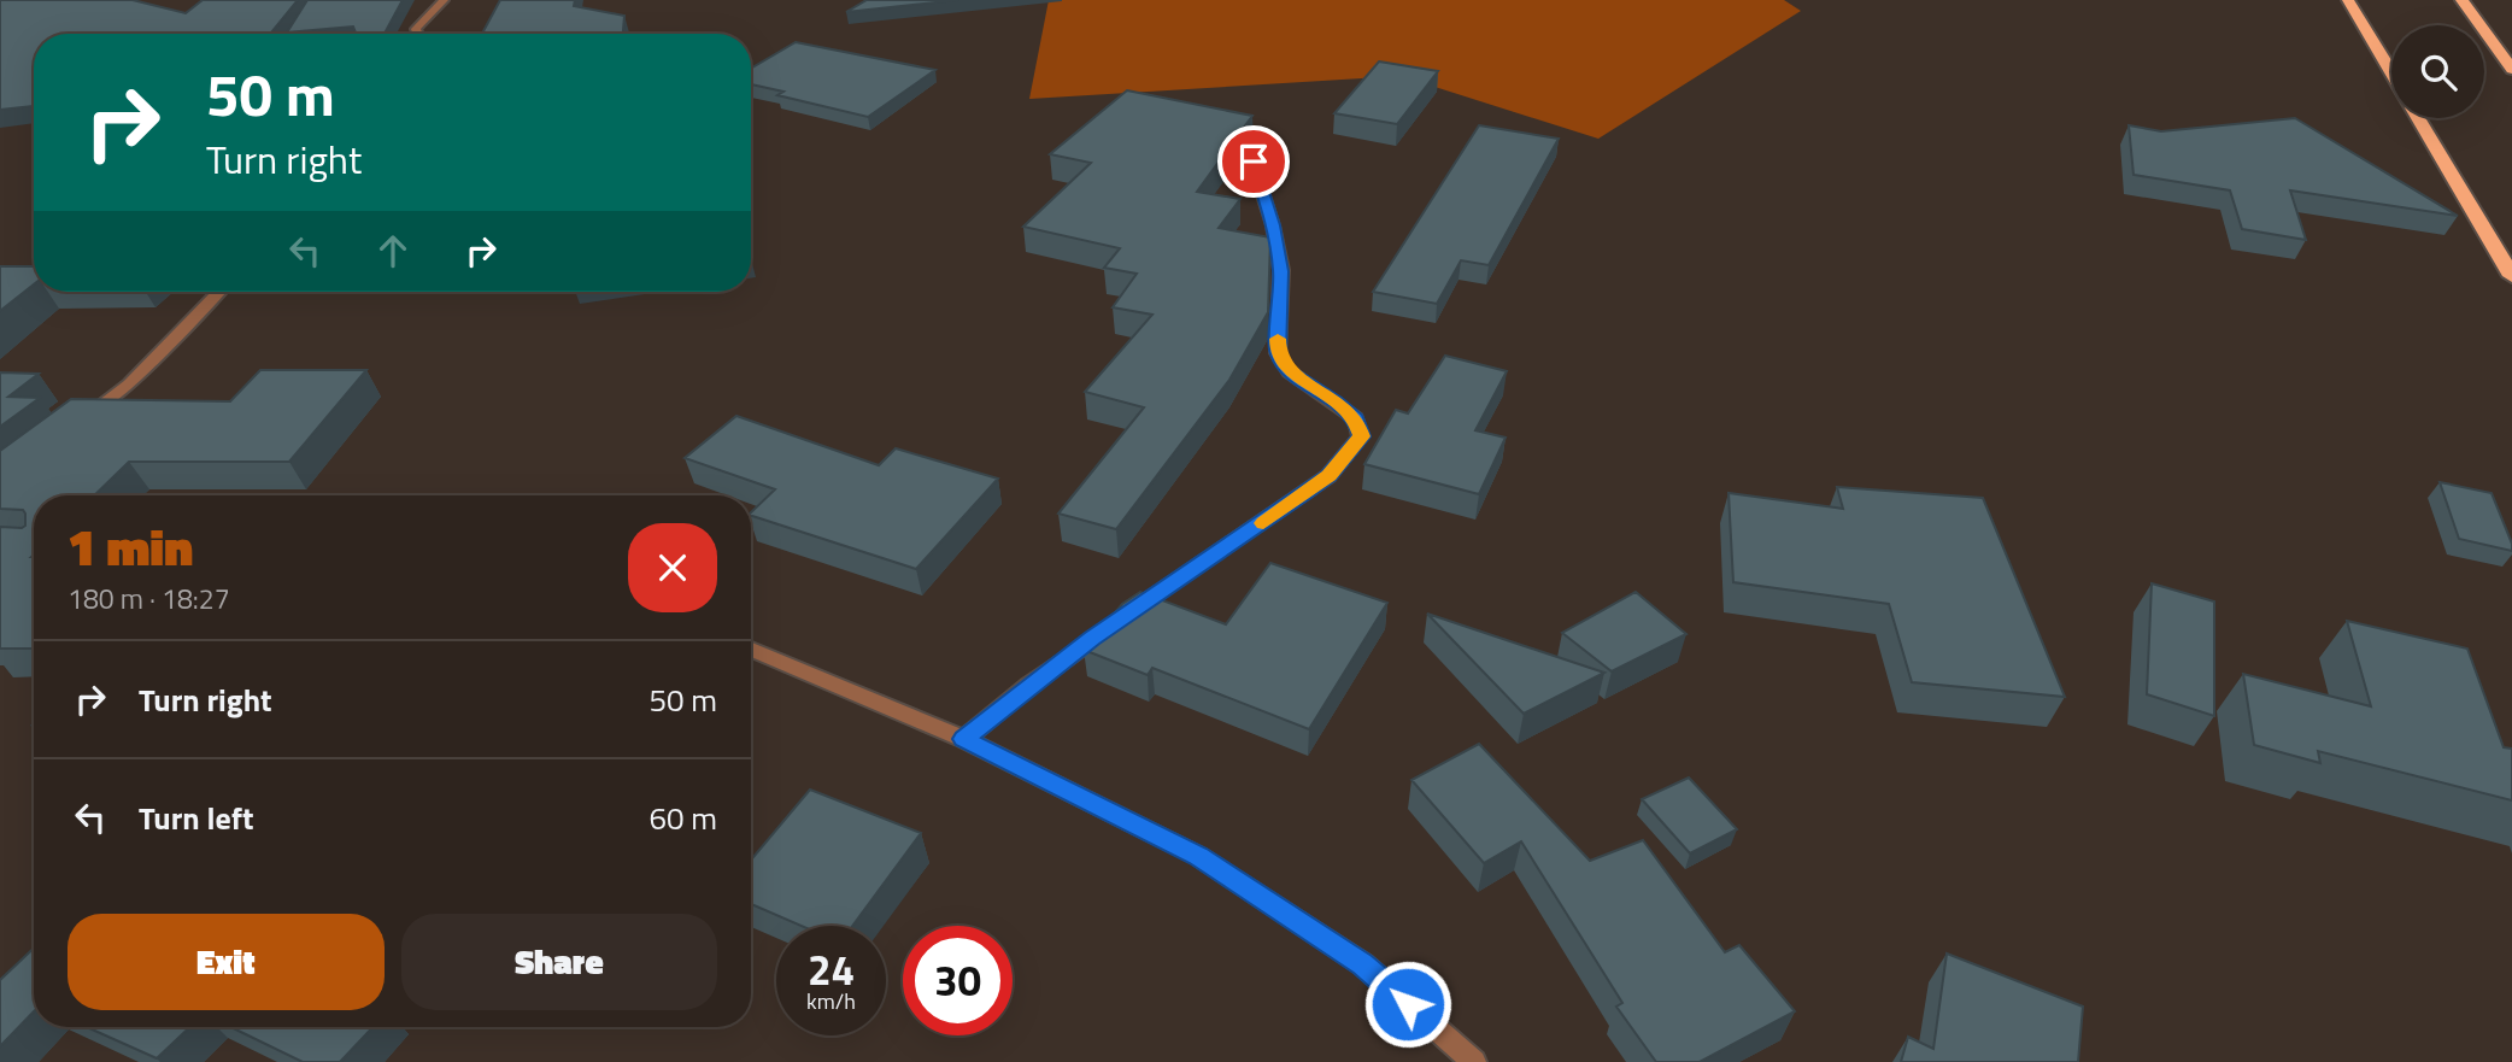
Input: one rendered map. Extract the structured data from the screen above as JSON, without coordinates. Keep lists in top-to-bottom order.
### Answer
{
  "page": {
    "turn": ["50 m", "Turn right"],
    "heading": ["1 min", "180 m · 18:27"],
    "list": [
      {
        "name": "Turn right",
        "value": "50 m"
      },
      {
        "name": "Turn left",
        "value": "60 m"
      }
    ],
    "buttons": ["Exit", "Share"],
    "speed": "24 km/h",
    "limit": "30"
  }
}
